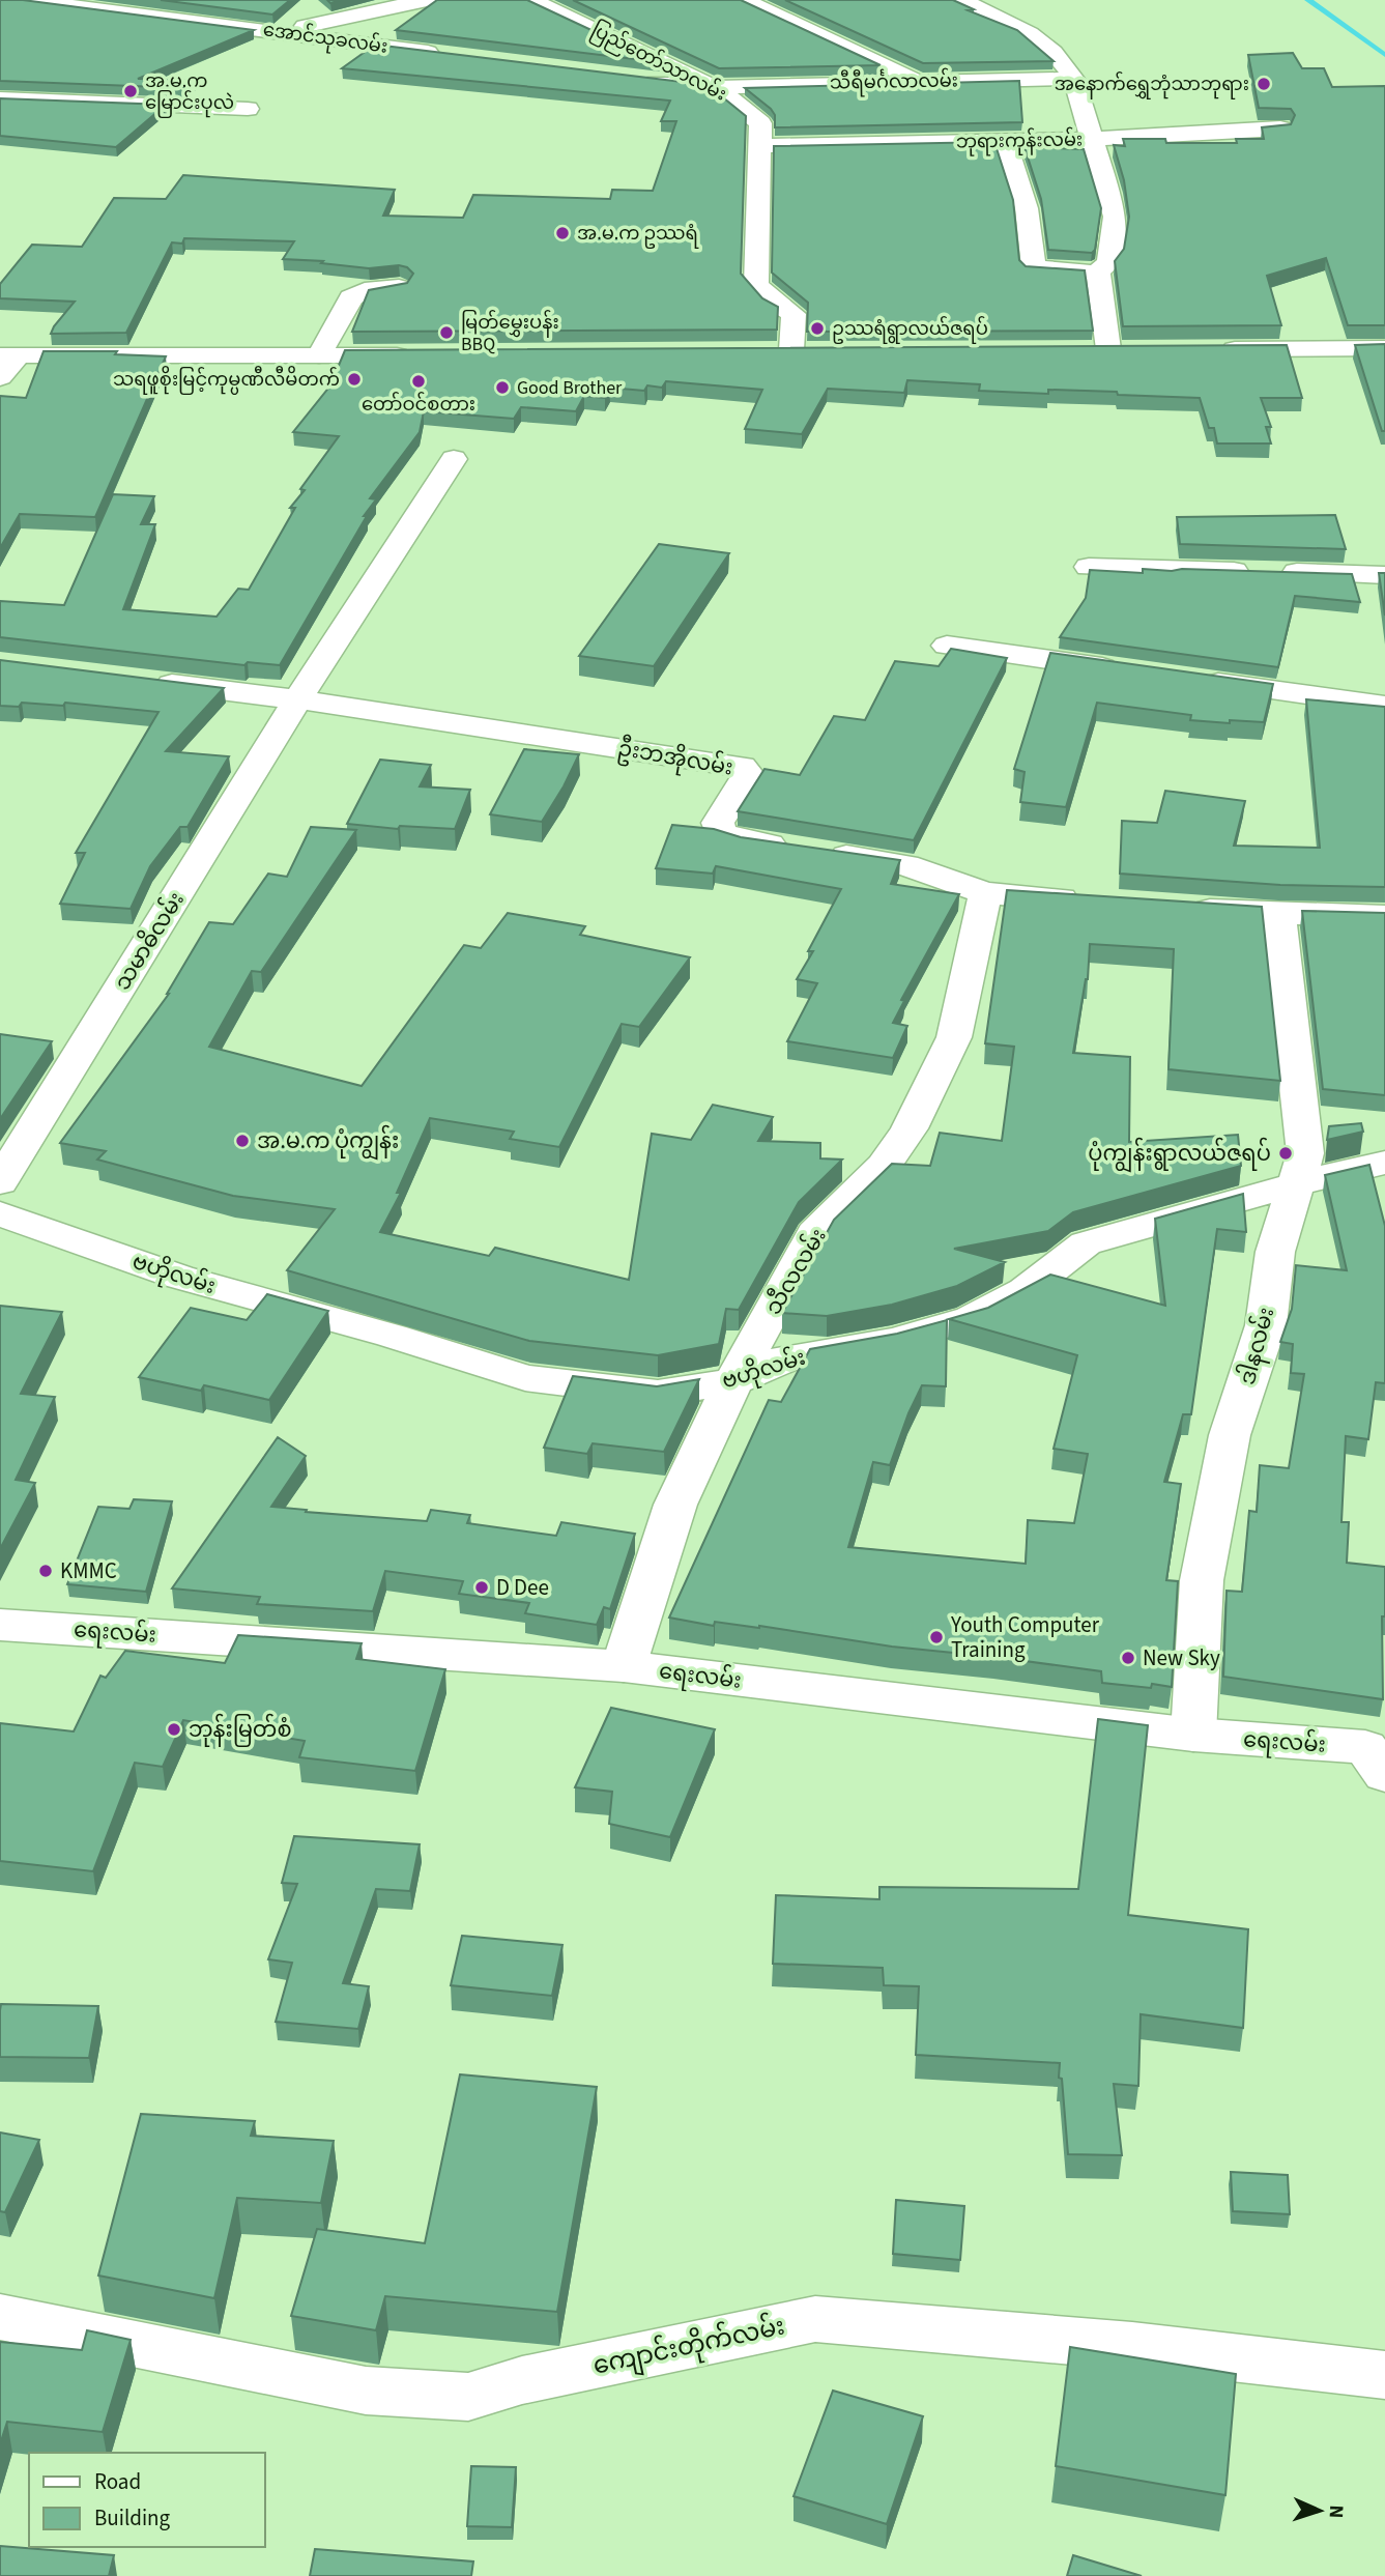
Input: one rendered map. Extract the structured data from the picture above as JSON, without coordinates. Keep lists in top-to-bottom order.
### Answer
{
  "streets": {
    "street": [
      "အောင်သုခလမ်း",
      "ပြည်တော်သာလမ်း",
      "သီရီမင်္ဂလာလမ်း",
      "ဘုရားကုန်းလမ်း",
      "ဦးဘအိုလမ်း",
      "သမာဓိလမ်း",
      "သီလလမ်း",
      "ဗဟိုလမ်း",
      "ဒါနလမ်း",
      "ရေးလမ်း",
      "ကျောင်းတိုက်လမ်း"
    ]
  },
  "crossings": [
    ["ပြည်တော်သာလမ်း", "သီရီမင်္ဂလာလမ်း"],
    ["ပြည်တော်သာလမ်း", "ဘုရားကုန်းလမ်း"],
    ["ဦးဘအိုလမ်း", "သမာဓိလမ်း"],
    ["ဦးဘအိုလမ်း", "သီလလမ်း"],
    ["သီလလမ်း", "ဗဟိုလမ်း"],
    ["သီလလမ်း", "ရေးလမ်း"],
    ["ဗဟိုလမ်း", "ဒါနလမ်း"],
    ["ဒါနလမ်း", "ရေးလမ်း"]
  ],
  "places": [
    "အနောက်ရွှေဘုံသာဘုရား",
    "အ.မ.က မြောင်းပုလဲ",
    "အ.မ.က ဥဿရံ",
    "ဥဿရံရွာလယ်ဇရပ်",
    "မြတ်မွှေးပန်း BBQ",
    "သရဖူစိုးမြင့်ကုမ္ပဏီလီမိတက်",
    "တော်ဝင်စတား",
    "Good Brother",
    "အ.မ.က ပုံကျွန်း",
    "ပုံကျွန်းရွာလယ်ဇရပ်",
    "KMMC",
    "D Dee",
    "Youth Computer Training",
    "New Sky",
    "ဘုန်းမြတ်စံ"
  ],
  "legend": ["Road", "Building"],
  "north": "right"
}
